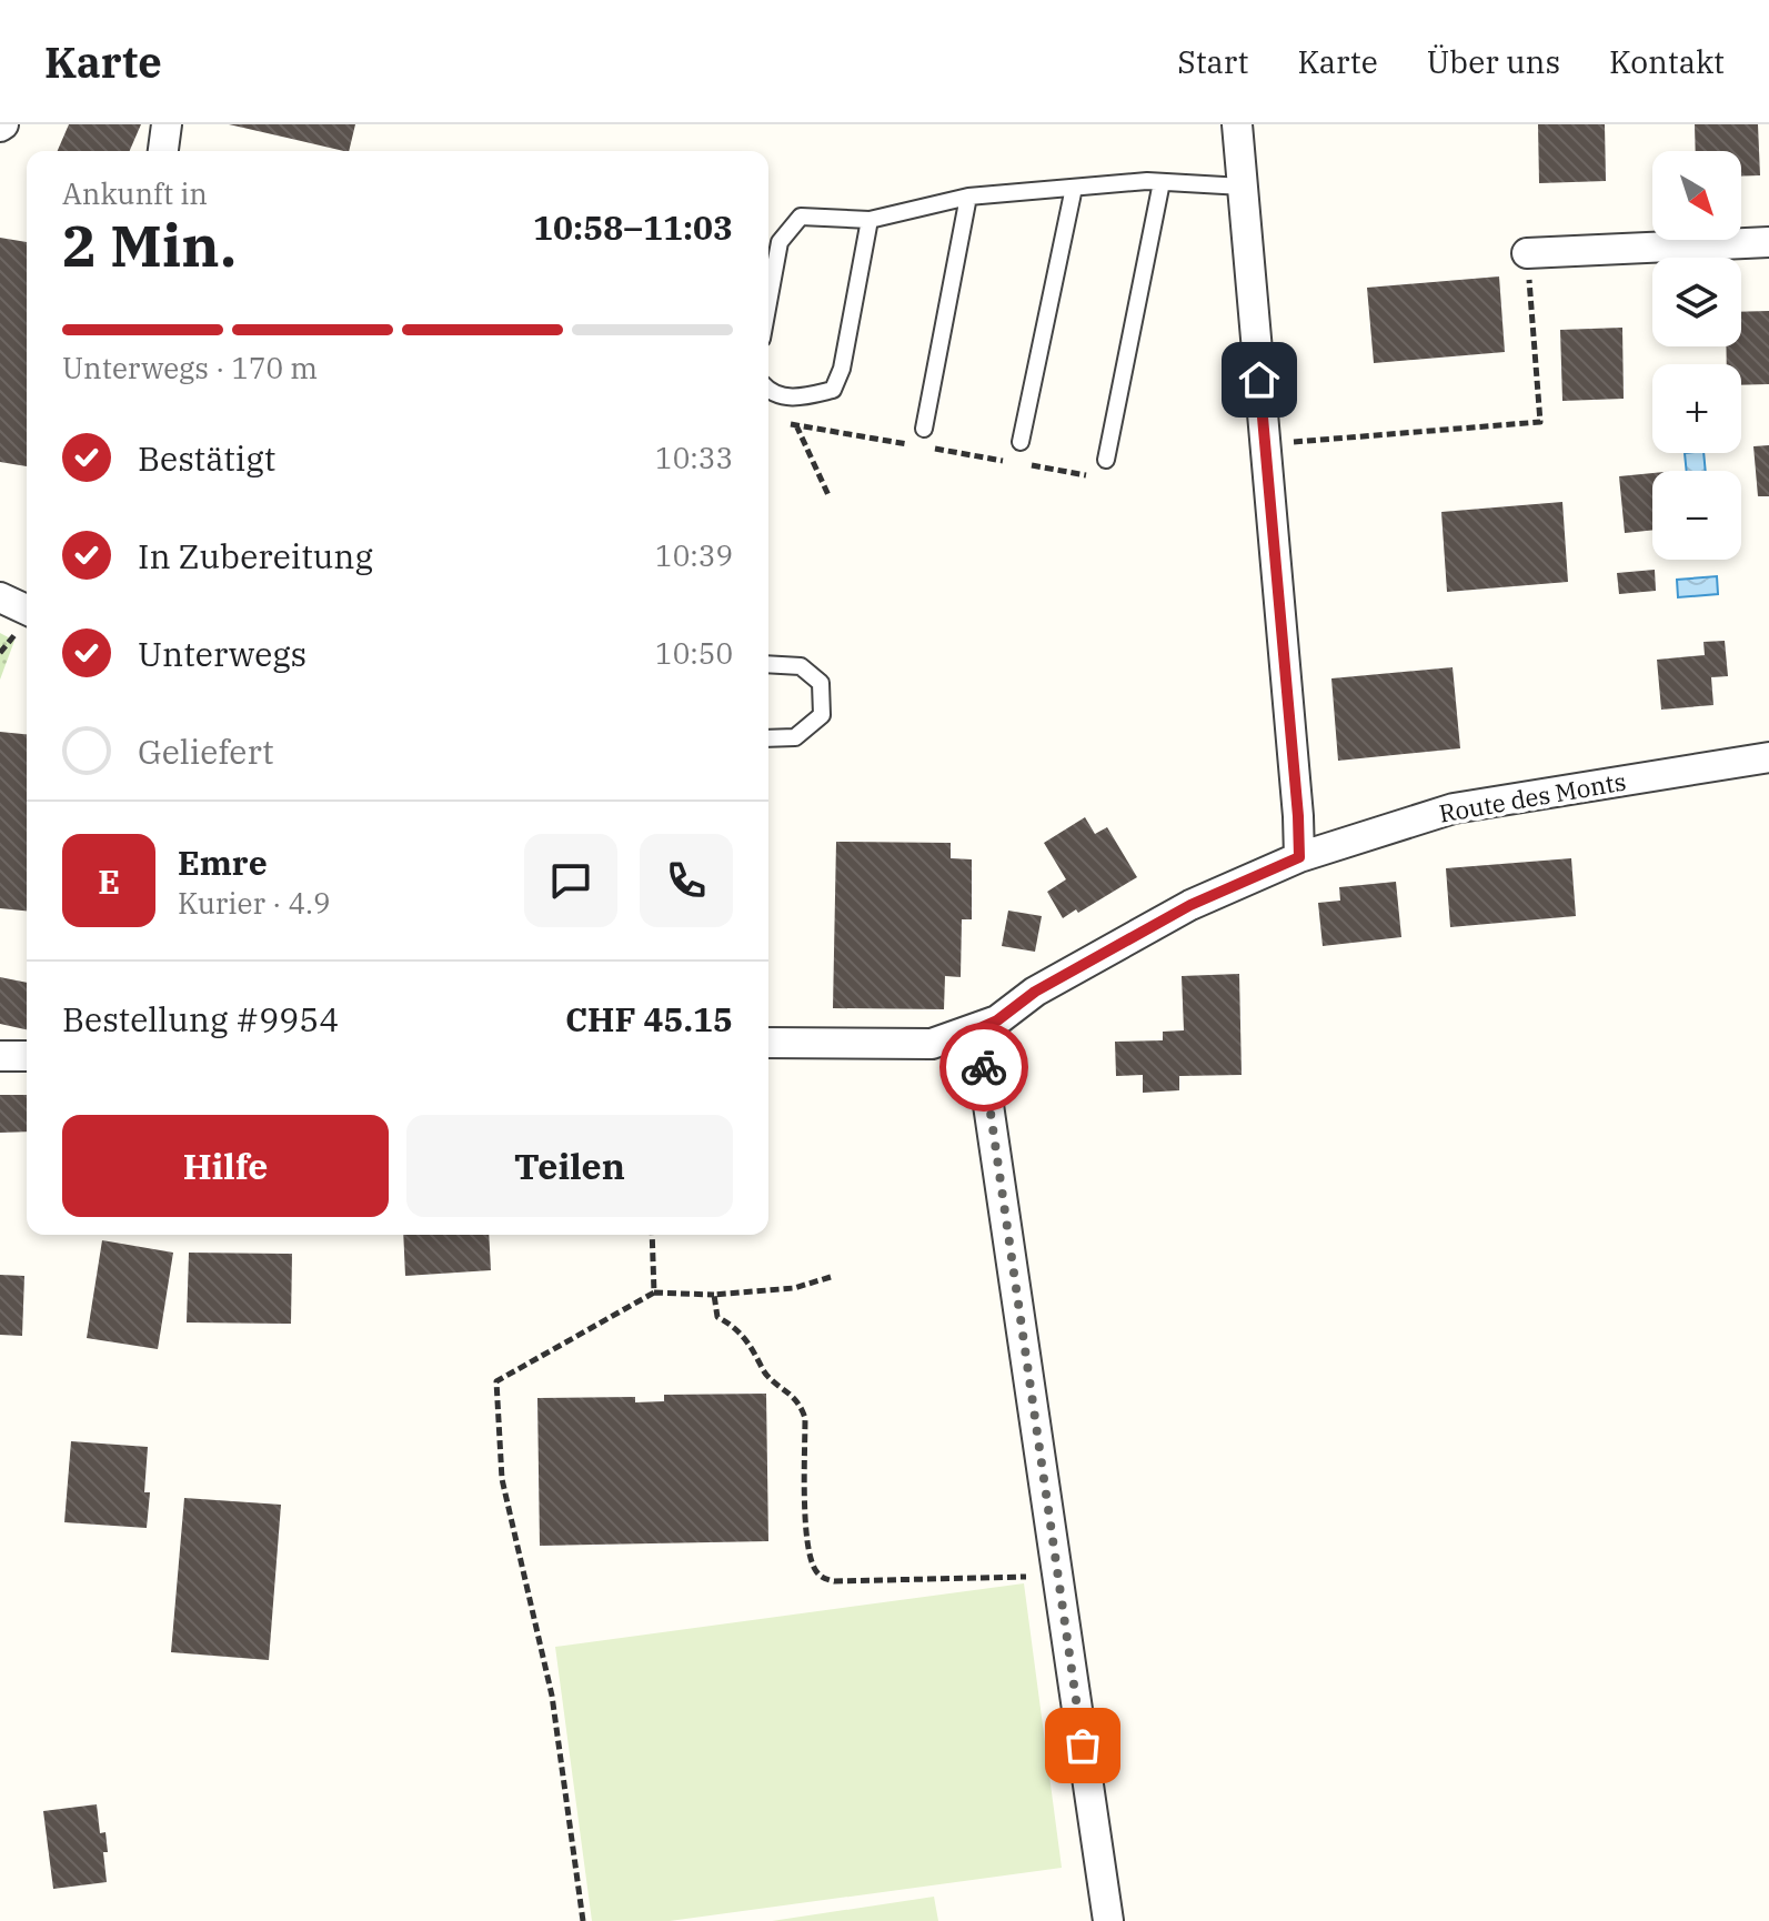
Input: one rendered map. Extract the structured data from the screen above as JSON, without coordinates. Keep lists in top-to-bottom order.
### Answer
{
  "streets": {
    "street": ["Route des Monts"]
  },
  "north": "bottom right",
  "page": {
    "header": "Karte",
    "nav": [
      "Start",
      "Karte",
      "Über uns",
      "Kontakt"
    ],
    "map_buttons": ["+", "−"],
    "heading": ["2 Min.", "Ankunft in", "10:58–11:03"],
    "panel": [
      "Emre",
      "Kurier · 4.9",
      "Bestellung #9954",
      "CHF 45.15"
    ],
    "bar": "Unterwegs · 170 m",
    "list": [
      ["Bestätigt", "10:33"],
      ["In Zubereitung", "10:39"],
      ["Unterwegs", "10:50"],
      "Geliefert"
    ],
    "round": "E",
    "buttons": ["Hilfe", "Teilen"]
  }
}
